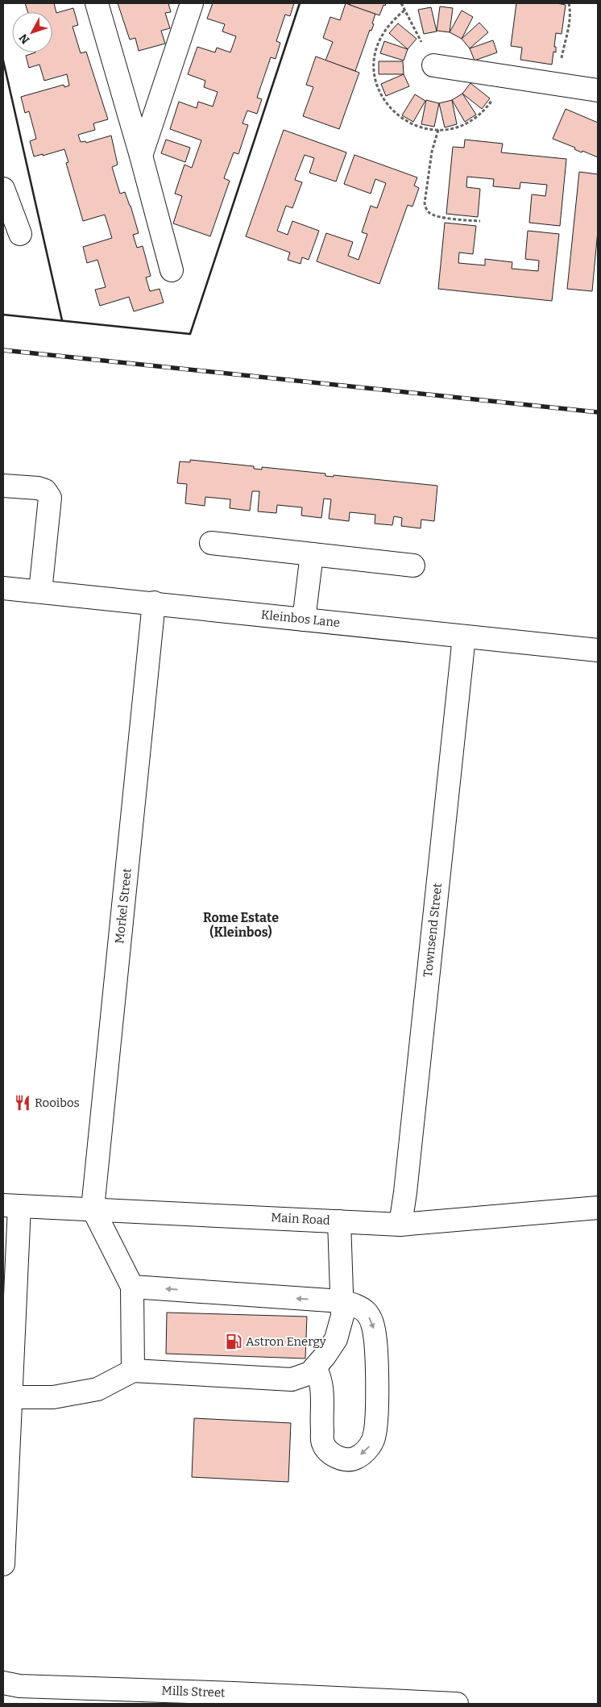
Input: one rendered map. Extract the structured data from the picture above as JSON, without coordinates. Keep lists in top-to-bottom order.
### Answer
{
  "streets": {
    "street": [
      "Kleinbos Lane",
      "Morkel Street",
      "Townsend Street",
      "Main Road",
      "Mills Street"
    ]
  },
  "crossings": [
    ["Kleinbos Lane", "Morkel Street"],
    ["Kleinbos Lane", "Townsend Street"],
    ["Morkel Street", "Main Road"],
    ["Townsend Street", "Main Road"]
  ],
  "districts": ["Rome Estate (Kleinbos)"],
  "places": {
    "restaurant": ["Rooibos"],
    "fuel station": ["Astron Energy"]
  },
  "north": "bottom left"
}
